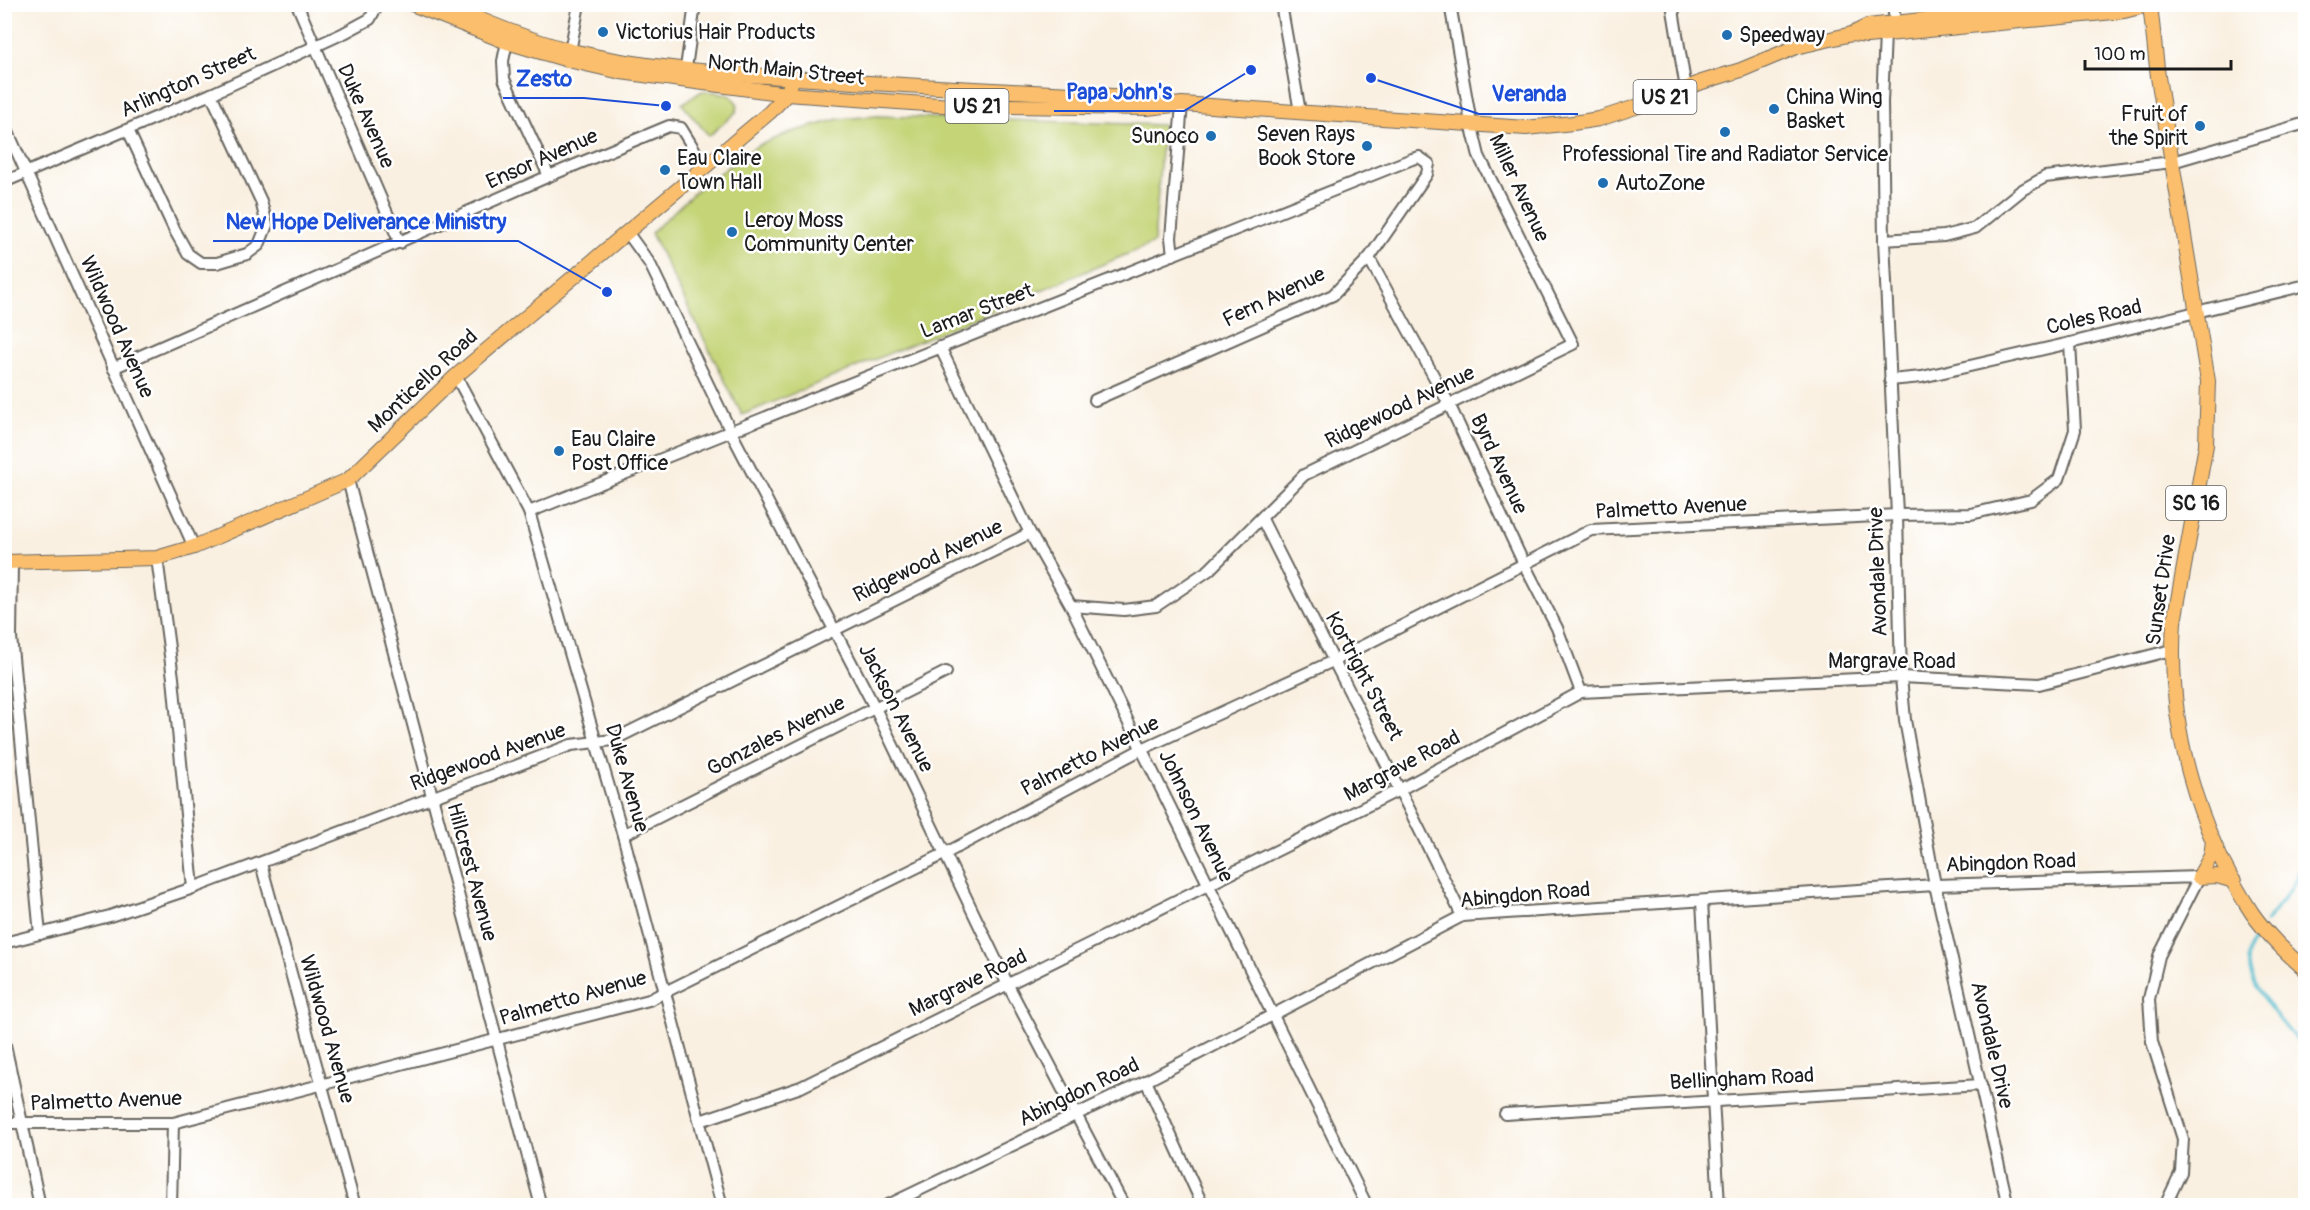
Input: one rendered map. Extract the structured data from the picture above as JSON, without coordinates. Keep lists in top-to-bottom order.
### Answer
{
  "streets": {
    "main road": [
      "North Main Street",
      "US 21",
      "Monticello Road",
      "SC 16",
      "Sunset Drive"
    ],
    "street": [
      "Arlington Street",
      "Duke Avenue",
      "Ensor Avenue",
      "Miller Avenue",
      "Fern Avenue",
      "Lamar Street",
      "Coles Road",
      "Wildwood Avenue",
      "Ridgewood Avenue",
      "Byrd Avenue",
      "Palmetto Avenue",
      "Avondale Drive",
      "Margrave Road",
      "Kortright Street",
      "Jackson Avenue",
      "Gonzales Avenue",
      "Johnson Avenue",
      "Abingdon Road",
      "Hillcrest Avenue",
      "Bellingham Road"
    ]
  },
  "crossings": [
    ["North Main Street", "Miller Avenue"],
    ["North Main Street", "Monticello Road"],
    ["North Main Street", "Avondale Drive"],
    ["North Main Street", "Sunset Drive"],
    ["Arlington Street", "Duke Avenue"],
    ["Arlington Street", "Wildwood Avenue"],
    ["Duke Avenue", "Ensor Avenue"],
    ["Duke Avenue", "Lamar Street"],
    ["Duke Avenue", "Monticello Road"],
    ["Duke Avenue", "Ridgewood Avenue"],
    ["Duke Avenue", "Palmetto Avenue"],
    ["Duke Avenue", "Margrave Road"],
    ["Duke Avenue", "Gonzales Avenue"],
    ["Ensor Avenue", "Wildwood Avenue"],
    ["Ensor Avenue", "Monticello Road"],
    ["Miller Avenue", "Ridgewood Avenue"],
    ["Fern Avenue", "Lamar Street"],
    ["Fern Avenue", "Byrd Avenue"],
    ["Lamar Street", "Jackson Avenue"],
    ["Lamar Street", "Johnson Avenue"],
    ["Coles Road", "Palmetto Avenue"],
    ["Coles Road", "Avondale Drive"],
    ["Coles Road", "Sunset Drive"],
    ["Wildwood Avenue", "Monticello Road"],
    ["Wildwood Avenue", "Ridgewood Avenue"],
    ["Wildwood Avenue", "Palmetto Avenue"],
    ["Monticello Road", "Jackson Avenue"],
    ["Monticello Road", "Hillcrest Avenue"],
    ["Ridgewood Avenue", "Byrd Avenue"],
    ["Ridgewood Avenue", "Kortright Street"],
    ["Ridgewood Avenue", "Jackson Avenue"],
    ["Ridgewood Avenue", "Johnson Avenue"],
    ["Ridgewood Avenue", "Hillcrest Avenue"],
    ["Byrd Avenue", "Palmetto Avenue"],
    ["Byrd Avenue", "Margrave Road"],
    ["Palmetto Avenue", "Avondale Drive"],
    ["Palmetto Avenue", "Kortright Street"],
    ["Palmetto Avenue", "Jackson Avenue"],
    ["Palmetto Avenue", "Johnson Avenue"],
    ["Palmetto Avenue", "Hillcrest Avenue"],
    ["Avondale Drive", "Margrave Road"],
    ["Avondale Drive", "Abingdon Road"],
    ["Avondale Drive", "Bellingham Road"],
    ["Sunset Drive", "Margrave Road"],
    ["Margrave Road", "Kortright Street"],
    ["Margrave Road", "Jackson Avenue"],
    ["Margrave Road", "Johnson Avenue"],
    ["Kortright Street", "Abingdon Road"],
    ["Jackson Avenue", "Gonzales Avenue"],
    ["Jackson Avenue", "Abingdon Road"],
    ["Johnson Avenue", "Abingdon Road"]
  ],
  "places": [
    "Victorius Hair Products",
    "Speedway",
    "Papa John's",
    "Veranda",
    "Zesto",
    "China Wing Basket",
    "Fruit of the Spirit",
    "Professional Tire and Radiator Service",
    "Sunoco",
    "Seven Rays Book Store",
    "Eau Claire Town Hall",
    "AutoZone",
    "Leroy Moss Community Center",
    "New Hope Deliverance Ministry",
    "Eau Claire Post Office"
  ],
  "scale_bar": "100 m"
}
